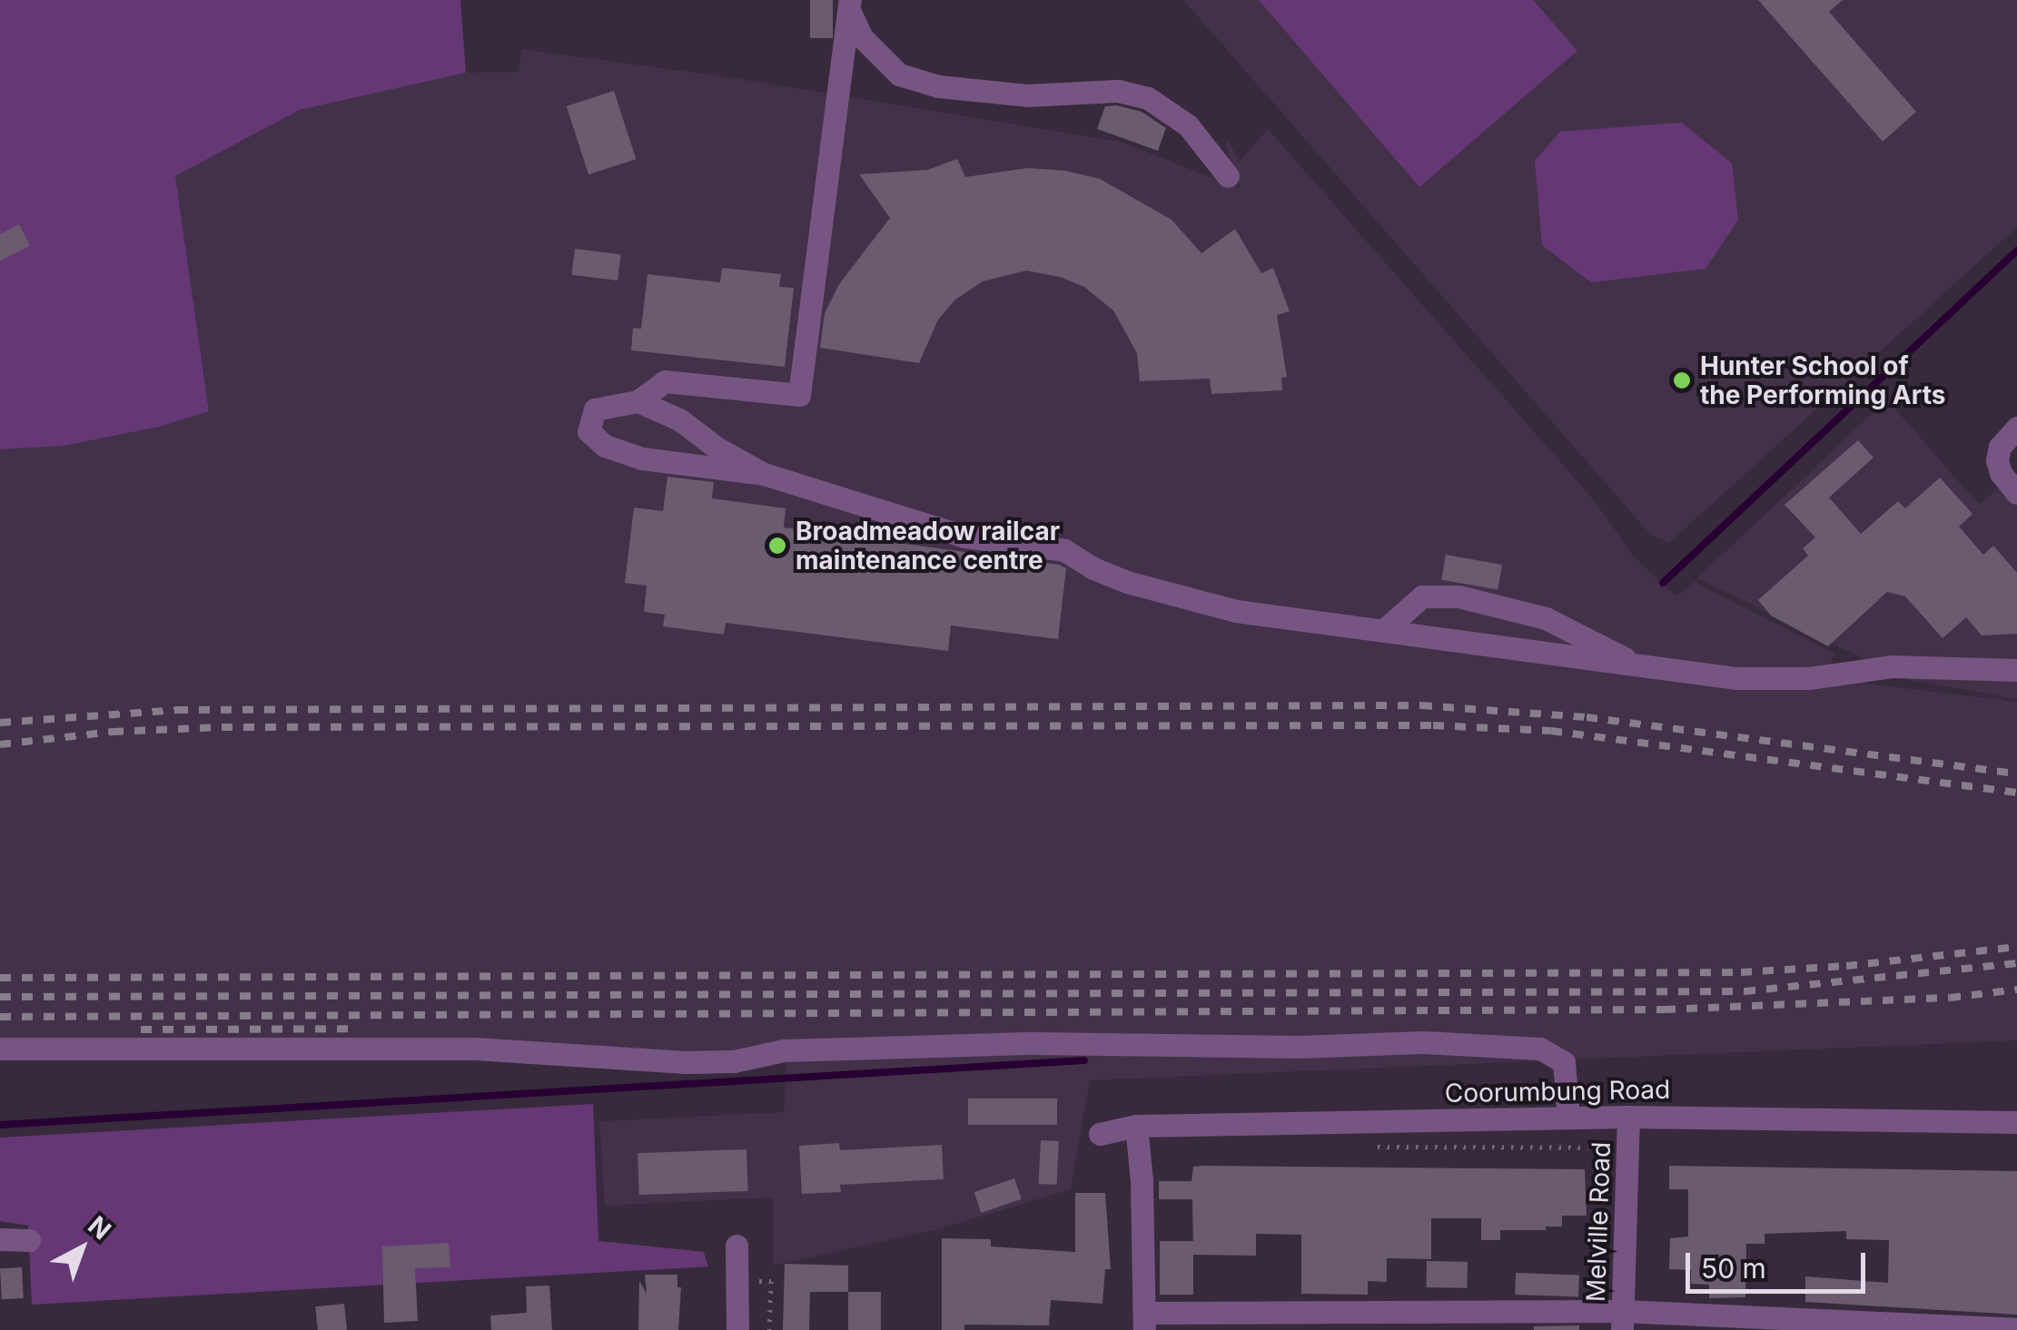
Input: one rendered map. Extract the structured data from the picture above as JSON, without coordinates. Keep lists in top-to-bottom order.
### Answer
{
  "streets": {
    "street": ["Coorumbung Road", "Melville Road"]
  },
  "crossings": [
    ["Coorumbung Road", "Melville Road"]
  ],
  "places": ["Hunter School of the Performing Arts", "Broadmeadow railcar maintenance centre"],
  "scale_bar": "50 m",
  "north": "top right"
}
